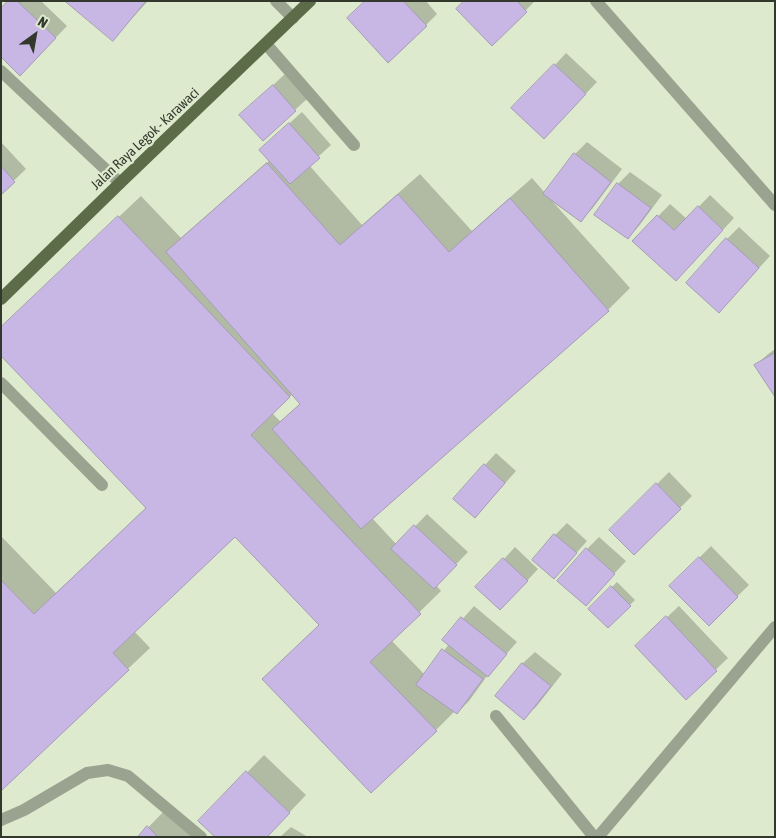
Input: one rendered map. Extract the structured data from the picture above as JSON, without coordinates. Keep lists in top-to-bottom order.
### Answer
{
  "streets": {
    "main road": ["Jalan Raya Legok - Karawaci"]
  },
  "north": "top right"
}
